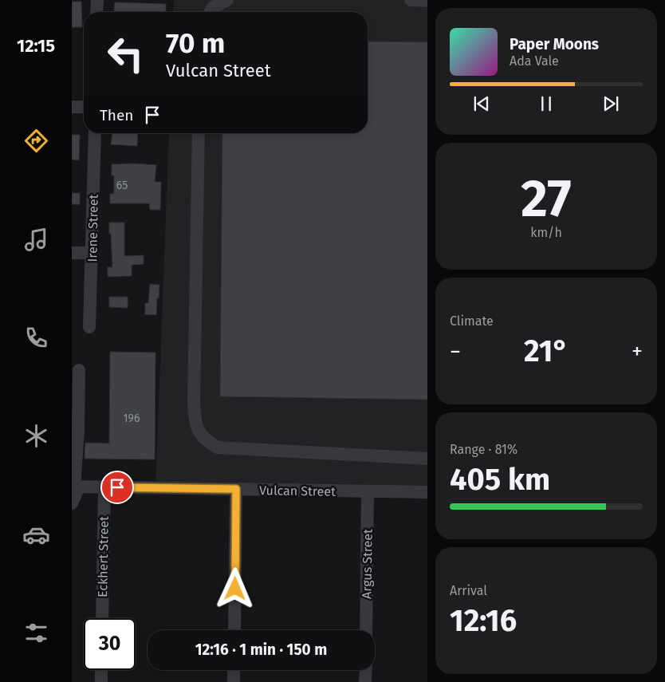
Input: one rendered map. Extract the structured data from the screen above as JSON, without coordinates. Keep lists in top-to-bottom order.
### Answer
{
  "streets": {
    "street": [
      "Irene Street",
      "Vulcan Street",
      "Eckhert Street",
      "Argus Street"
    ]
  },
  "crossings": [
    ["Vulcan Street", "Eckhert Street"],
    ["Vulcan Street", "Argus Street"]
  ],
  "house_numbers": ["65", "196"],
  "page": {
    "tabs": "12:15",
    "turn": ["70 m", "Vulcan Street"],
    "song": ["Paper Moons", "Ada Vale"],
    "then": "Then",
    "tile": [
      ["27", "km/h"],
      "Climate",
      ["Range · 81%", "405 km"],
      ["Arrival", "12:16"]
    ],
    "heat": ["−", "21°", "+"],
    "limit": "30",
    "trip": "12:16 · 1 min · 150 m"
  }
}
